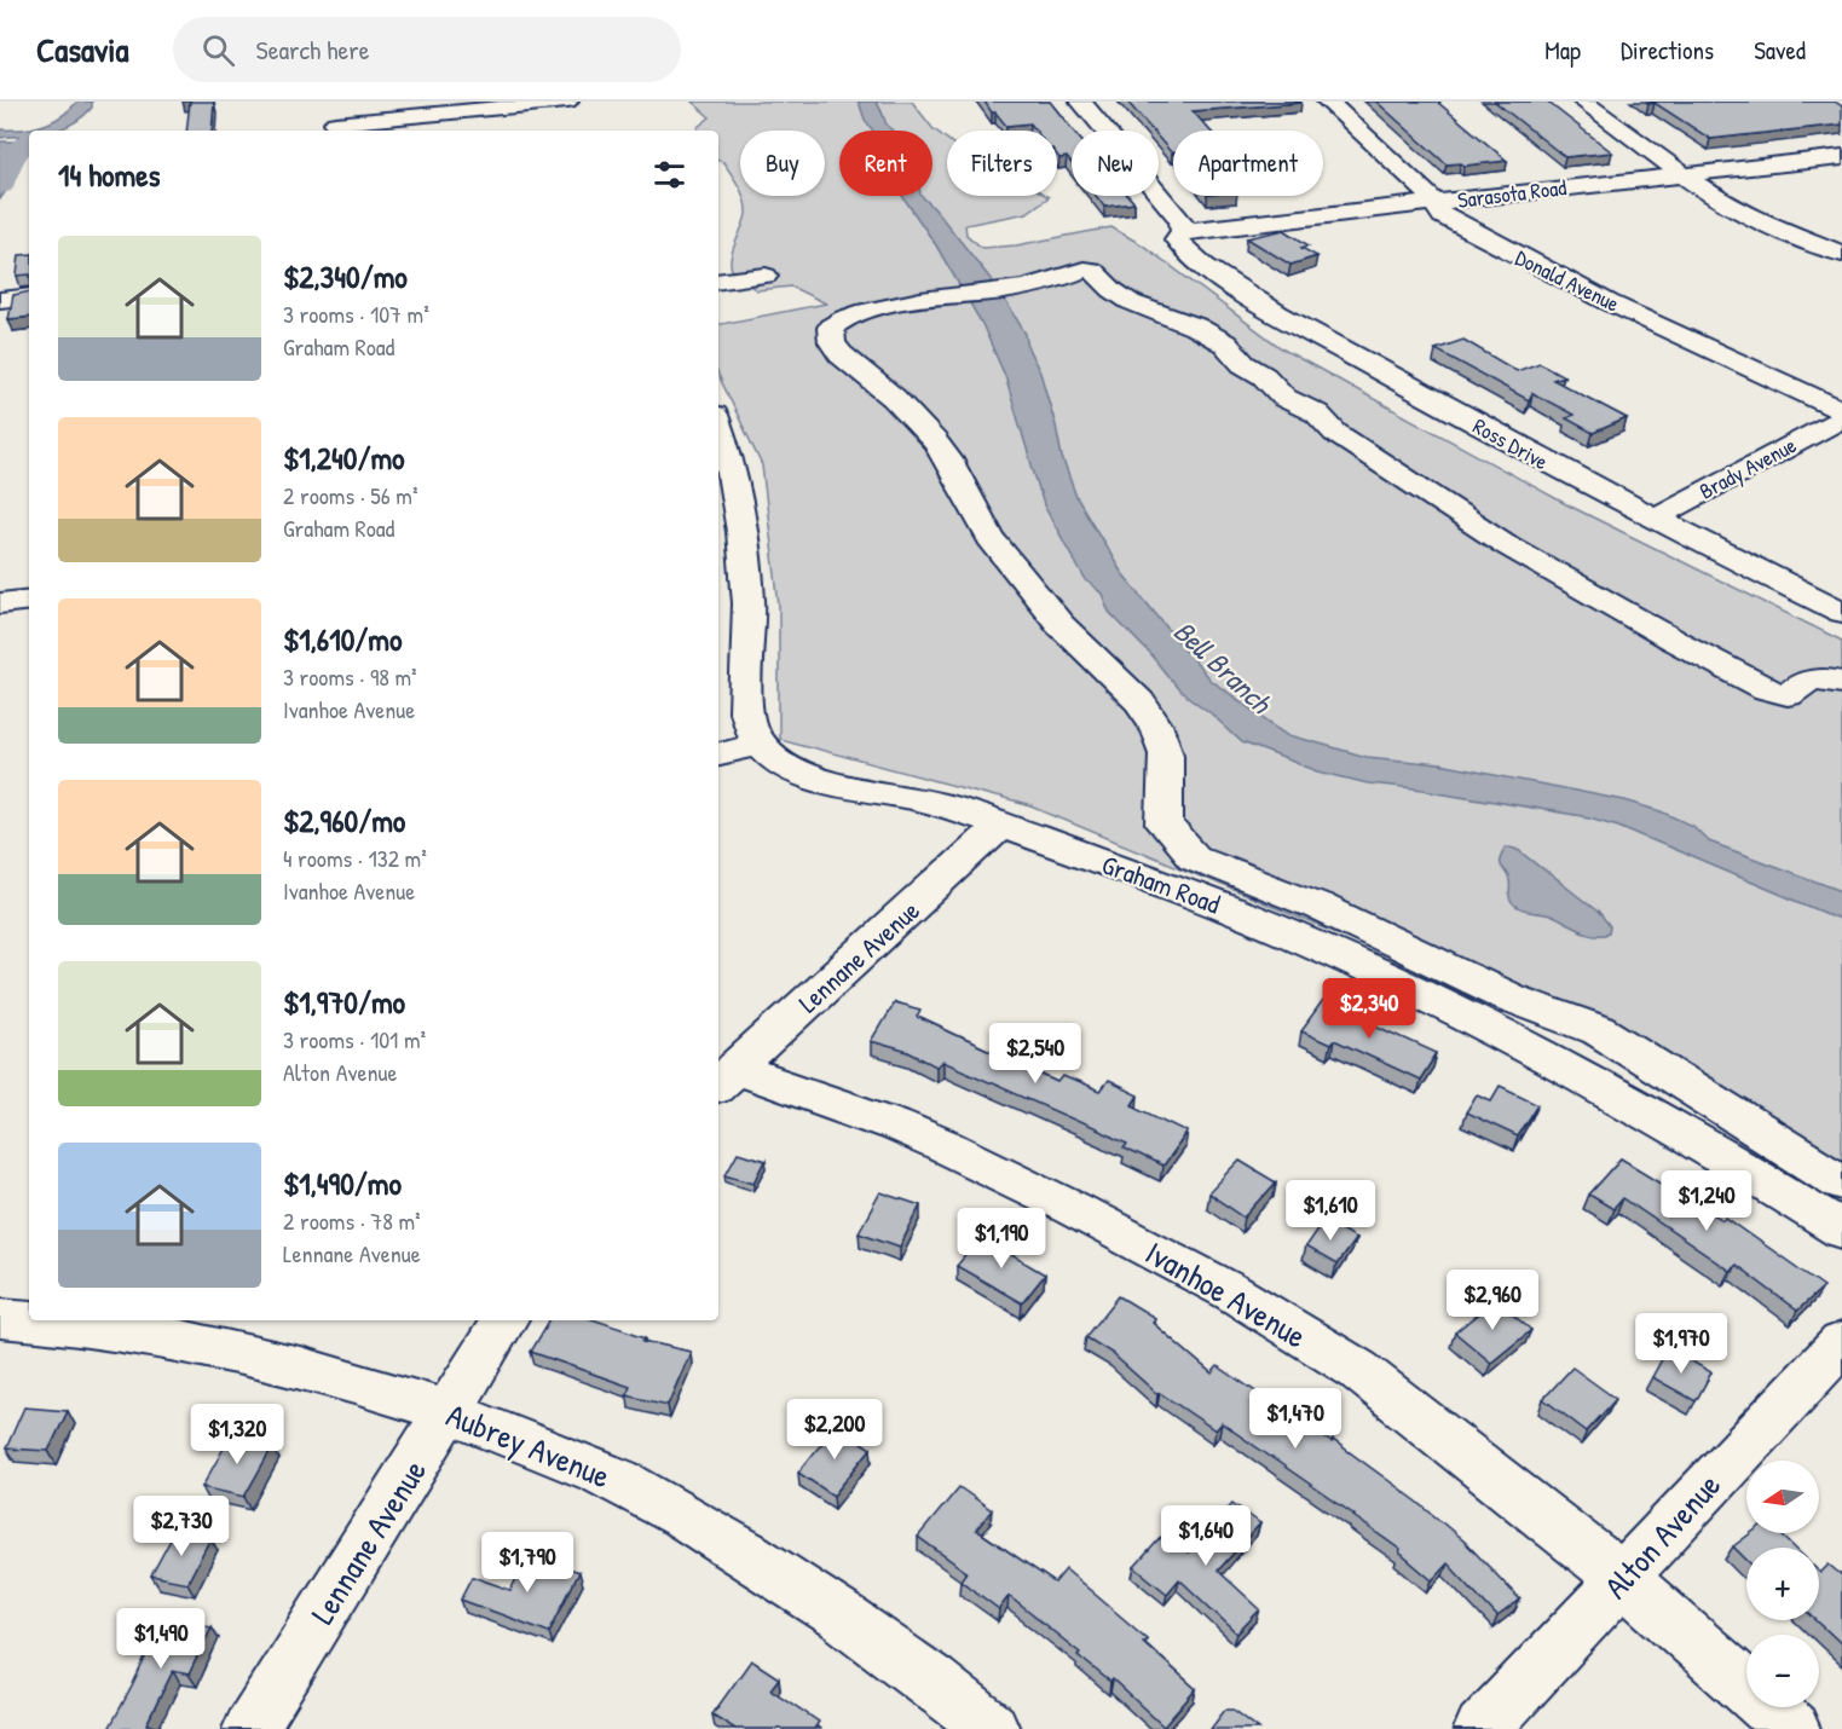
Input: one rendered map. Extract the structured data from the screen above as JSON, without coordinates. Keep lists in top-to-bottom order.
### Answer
{
  "streets": {
    "street": [
      "Sarasota Road",
      "Donald Avenue",
      "Ross Drive",
      "Brady Avenue",
      "Graham Road",
      "Lennane Avenue",
      "Ivanhoe Avenue",
      "Aubrey Avenue",
      "Alton Avenue"
    ]
  },
  "crossings": [
    ["Sarasota Road", "Donald Avenue"],
    ["Sarasota Road", "Ross Drive"],
    ["Ross Drive", "Brady Avenue"],
    ["Graham Road", "Lennane Avenue"],
    ["Lennane Avenue", "Ivanhoe Avenue"],
    ["Lennane Avenue", "Aubrey Avenue"],
    ["Ivanhoe Avenue", "Alton Avenue"]
  ],
  "water": ["Bell Branch"],
  "north": "left",
  "page": {
    "header": "Casavia",
    "search": "Search here",
    "nav": ["Map", "Directions", "Saved"],
    "chip": [
      "Buy",
      "Rent",
      "Filters",
      "New",
      "Apartment"
    ],
    "heading": "14 homes",
    "list": [
      {
        "name": "$2,340/mo",
        "note": "3 rooms · 107 m² · Graham Road"
      },
      {
        "name": "$1,240/mo",
        "note": "2 rooms · 56 m² · Graham Road"
      },
      {
        "name": "$1,610/mo",
        "note": "3 rooms · 98 m² · Ivanhoe Avenue"
      },
      {
        "name": "$2,960/mo",
        "note": "4 rooms · 132 m² · Ivanhoe Avenue"
      },
      {
        "name": "$1,970/mo",
        "note": "3 rooms · 101 m² · Alton Avenue"
      },
      {
        "name": "$1,490/mo",
        "note": "2 rooms · 78 m² · Lennane Avenue"
      }
    ],
    "price": [
      "$2,340",
      "$2,540",
      "$1,240",
      "$1,610",
      "$1,190",
      "$2,960",
      "$1,970",
      "$1,470",
      "$2,200",
      "$1,320",
      "$2,730",
      "$1,640",
      "$1,790",
      "$1,490"
    ],
    "map_buttons": ["+", "−"]
  }
}
